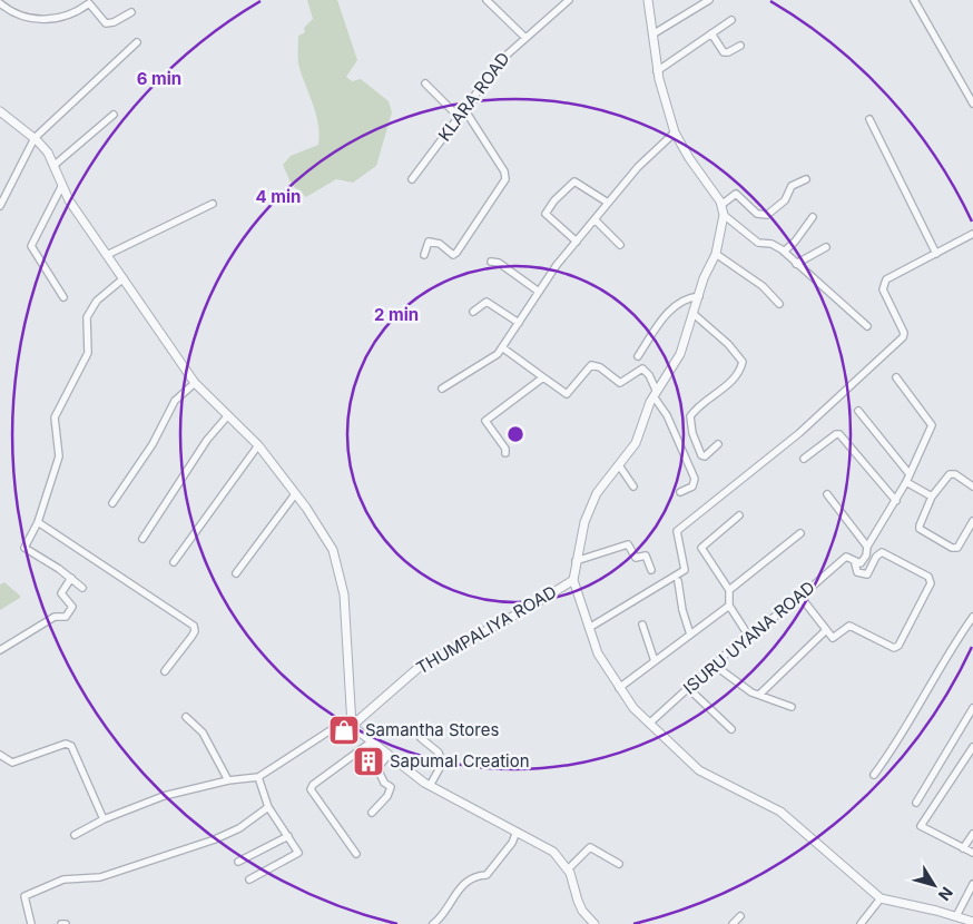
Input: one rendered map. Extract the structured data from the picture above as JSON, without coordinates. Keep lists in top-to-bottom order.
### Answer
{
  "streets": {
    "street": ["KLARA ROAD", "THUMPALIYA ROAD", "ISURU UYANA ROAD"]
  },
  "places": {
    "shop": ["Samantha Stores"],
    "building": ["Sapumal Creation"]
  },
  "north": "bottom right",
  "rings": ["6 min", "4 min", "2 min"]
}
